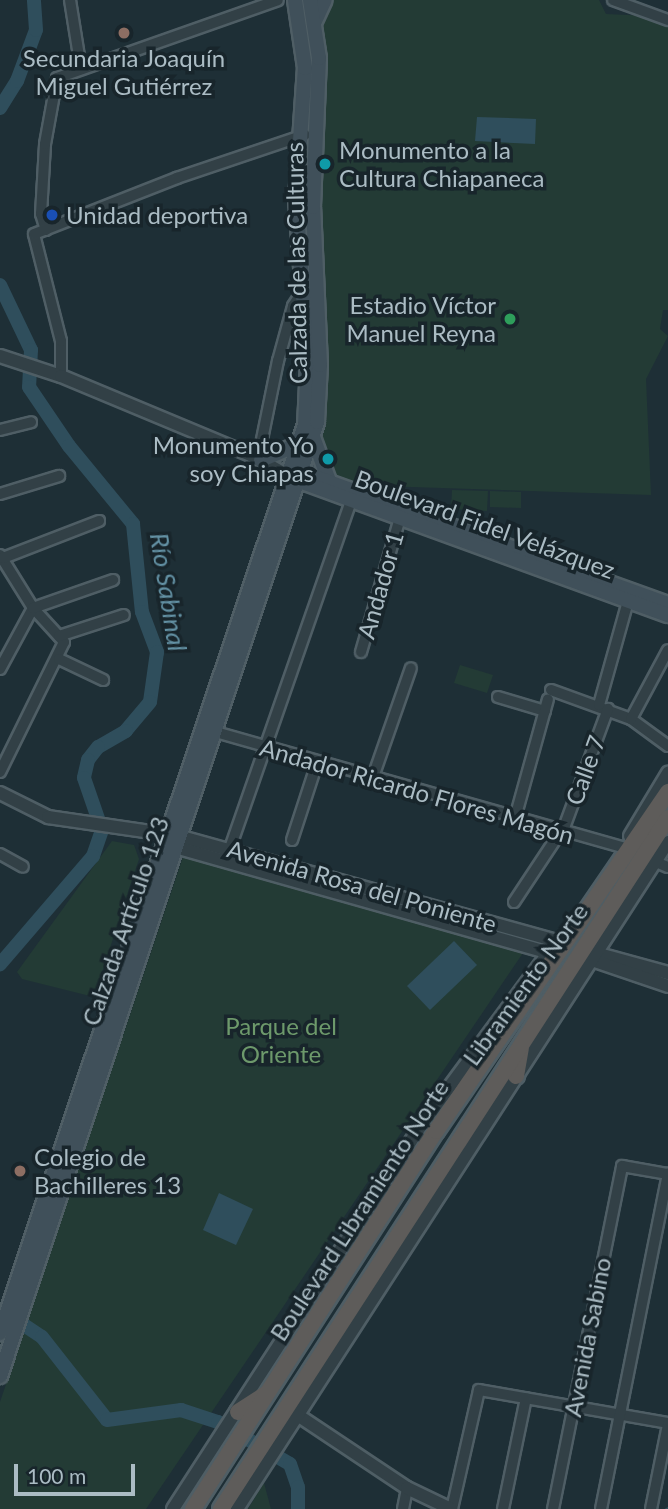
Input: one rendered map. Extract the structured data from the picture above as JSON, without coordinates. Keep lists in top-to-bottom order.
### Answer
{
  "streets": {
    "highway": ["Boulevard Libramiento Norte"],
    "main road": ["Calzada de las Culturas", "Boulevard Fidel Velázquez", "Calzada Artículo 123"],
    "street": [
      "Andador 1",
      "Calle 7",
      "Andador Ricardo Flores Magón",
      "Avenida Rosa del Poniente",
      "Libramiento Norte",
      "Avenida Sabino"
    ]
  },
  "crossings": [
    ["Calzada de las Culturas", "Boulevard Fidel Velázquez"],
    ["Calzada de las Culturas", "Calzada Artículo 123"],
    ["Boulevard Fidel Velázquez", "Andador 1"],
    ["Boulevard Fidel Velázquez", "Calle 7"],
    ["Boulevard Fidel Velázquez", "Calzada Artículo 123"],
    ["Calle 7", "Andador Ricardo Flores Magón"],
    ["Andador Ricardo Flores Magón", "Calzada Artículo 123"],
    ["Andador Ricardo Flores Magón", "Libramiento Norte"],
    ["Avenida Rosa del Poniente", "Calzada Artículo 123"],
    ["Avenida Rosa del Poniente", "Libramiento Norte"],
    ["Avenida Rosa del Poniente", "Boulevard Libramiento Norte"],
    ["Libramiento Norte", "Boulevard Libramiento Norte"]
  ],
  "water": ["Río Sabinal"],
  "parks": ["Parque del Oriente"],
  "places": [
    "Secundaria Joaquín Miguel Gutiérrez",
    "Monumento a la Cultura Chiapaneca",
    "Unidad deportiva",
    "Estadio Víctor Manuel Reyna",
    "Monumento Yo soy Chiapas",
    "Colegio de Bachilleres 13"
  ],
  "scale_bar": "100 m"
}
